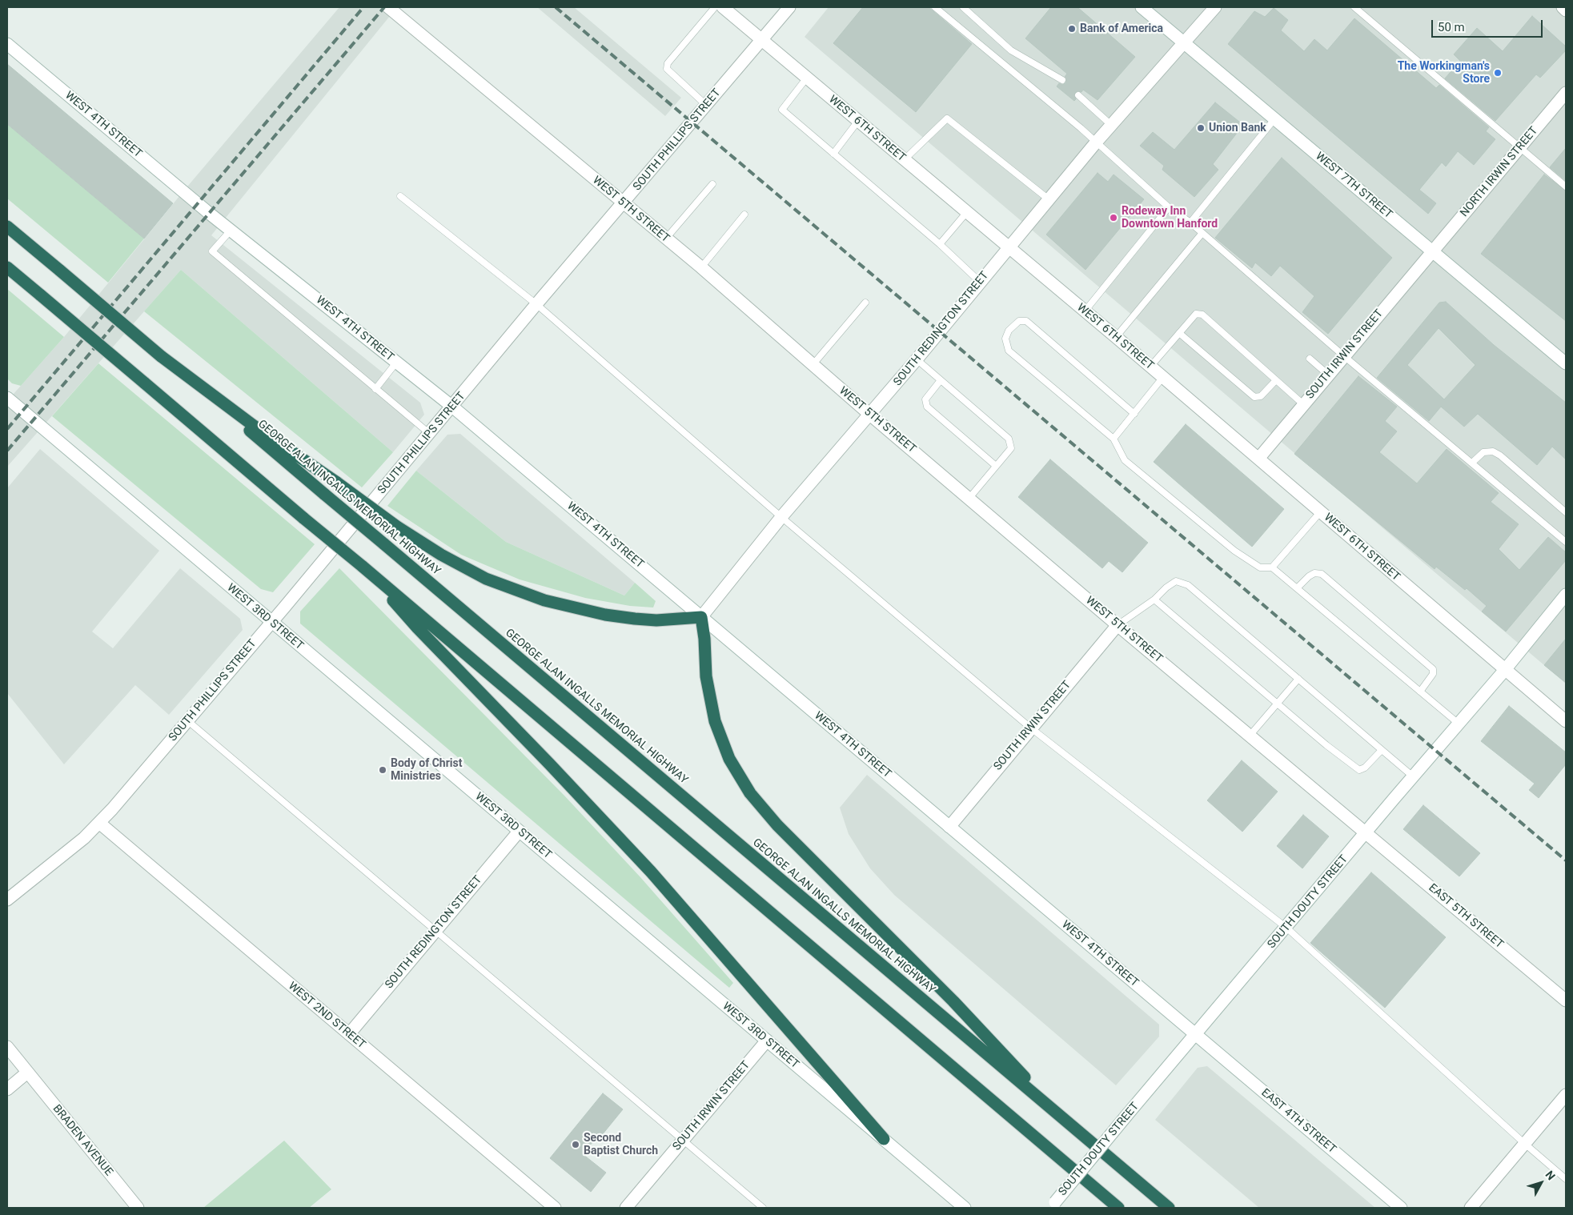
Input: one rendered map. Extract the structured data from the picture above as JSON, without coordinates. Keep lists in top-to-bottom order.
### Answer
{
  "streets": {
    "highway": ["GEORGE ALAN INGALLS MEMORIAL HIGHWAY"],
    "street": [
      "WEST 4TH STREET",
      "WEST 6TH STREET",
      "SOUTH PHILLIPS STREET",
      "NORTH IRWIN STREET",
      "WEST 7TH STREET",
      "WEST 5TH STREET",
      "SOUTH REDINGTON STREET",
      "SOUTH IRWIN STREET",
      "WEST 3RD STREET",
      "SOUTH DOUTY STREET",
      "EAST 5TH STREET",
      "WEST 2ND STREET",
      "EAST 4TH STREET",
      "BRADEN AVENUE"
    ]
  },
  "crossings": [
    ["WEST 4TH STREET", "SOUTH PHILLIPS STREET"],
    ["WEST 4TH STREET", "SOUTH REDINGTON STREET"],
    ["WEST 4TH STREET", "SOUTH IRWIN STREET"],
    ["WEST 4TH STREET", "SOUTH DOUTY STREET"],
    ["WEST 4TH STREET", "EAST 4TH STREET"],
    ["WEST 6TH STREET", "SOUTH PHILLIPS STREET"],
    ["WEST 6TH STREET", "SOUTH REDINGTON STREET"],
    ["WEST 6TH STREET", "SOUTH IRWIN STREET"],
    ["WEST 6TH STREET", "SOUTH DOUTY STREET"],
    ["SOUTH PHILLIPS STREET", "WEST 5TH STREET"],
    ["SOUTH PHILLIPS STREET", "WEST 3RD STREET"],
    ["SOUTH PHILLIPS STREET", "WEST 2ND STREET"],
    ["NORTH IRWIN STREET", "WEST 7TH STREET"],
    ["NORTH IRWIN STREET", "SOUTH IRWIN STREET"],
    ["WEST 7TH STREET", "SOUTH REDINGTON STREET"],
    ["WEST 7TH STREET", "SOUTH IRWIN STREET"],
    ["WEST 5TH STREET", "SOUTH REDINGTON STREET"],
    ["WEST 5TH STREET", "SOUTH IRWIN STREET"],
    ["WEST 5TH STREET", "SOUTH DOUTY STREET"],
    ["WEST 5TH STREET", "EAST 5TH STREET"],
    ["SOUTH REDINGTON STREET", "WEST 3RD STREET"],
    ["SOUTH REDINGTON STREET", "WEST 2ND STREET"],
    ["SOUTH IRWIN STREET", "WEST 3RD STREET"],
    ["SOUTH DOUTY STREET", "EAST 5TH STREET"],
    ["SOUTH DOUTY STREET", "EAST 4TH STREET"]
  ],
  "places": [
    "Bank of America",
    "The Workingman's Store",
    "Union Bank",
    "Rodeway Inn Downtown Hanford",
    "Body of Christ Ministries",
    "Second Baptist Church"
  ],
  "scale_bar": "50 m",
  "north": "top right"
}
